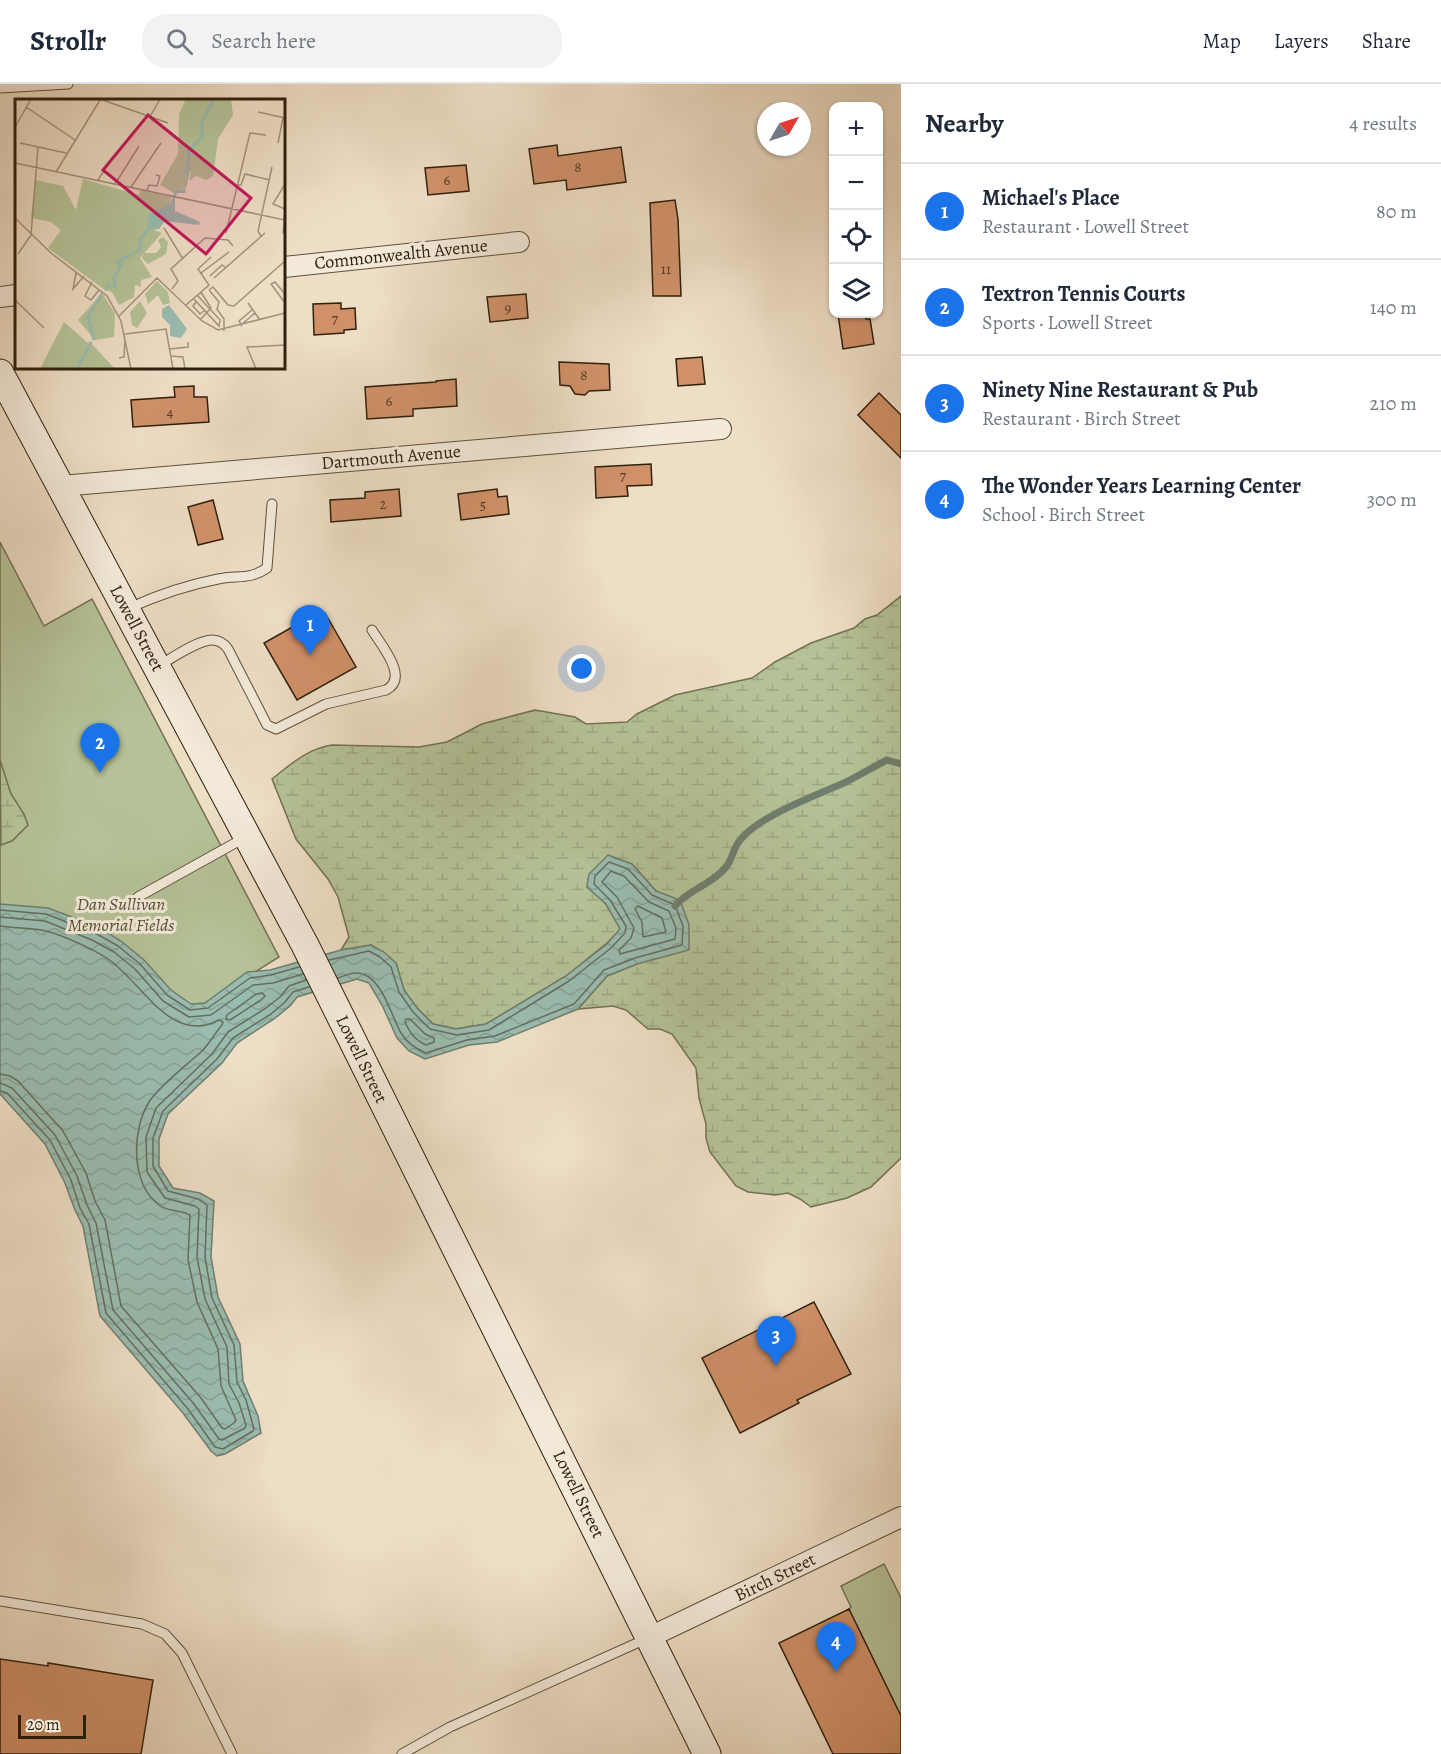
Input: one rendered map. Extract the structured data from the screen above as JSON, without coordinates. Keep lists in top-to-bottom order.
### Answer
{
  "streets": {
    "main road": ["Lowell Street"],
    "street": ["Commonwealth Avenue", "Dartmouth Avenue", "Birch Street"]
  },
  "crossings": [
    ["Dartmouth Avenue", "Lowell Street"],
    ["Lowell Street", "Birch Street"]
  ],
  "parks": ["Dan Sullivan Memorial Fields"],
  "house_numbers": [
    "8",
    "6",
    "11",
    "9",
    "7",
    "8",
    "6",
    "4",
    "7",
    "2",
    "5"
  ],
  "scale_bar": "20 m",
  "north": "top right",
  "page": {
    "header": "Strollr",
    "search": "Search here",
    "nav": ["Map", "Layers", "Share"],
    "heading": ["Nearby", "4 results"],
    "map_buttons": ["+", "−"],
    "list": [
      {
        "mark": "1",
        "name": "Michael's Place",
        "note": "Restaurant · Lowell Street",
        "value": "80 m"
      },
      {
        "mark": "2",
        "name": "Textron Tennis Courts",
        "note": "Sports · Lowell Street",
        "value": "140 m"
      },
      {
        "mark": "3",
        "name": "Ninety Nine Restaurant & Pub",
        "note": "Restaurant · Birch Street",
        "value": "210 m"
      },
      {
        "mark": "4",
        "name": "The Wonder Years Learning Center",
        "note": "School · Birch Street",
        "value": "300 m"
      }
    ],
    "pins": [
      "1",
      "2",
      "3",
      "4"
    ],
    "scale": "20 m"
  }
}
